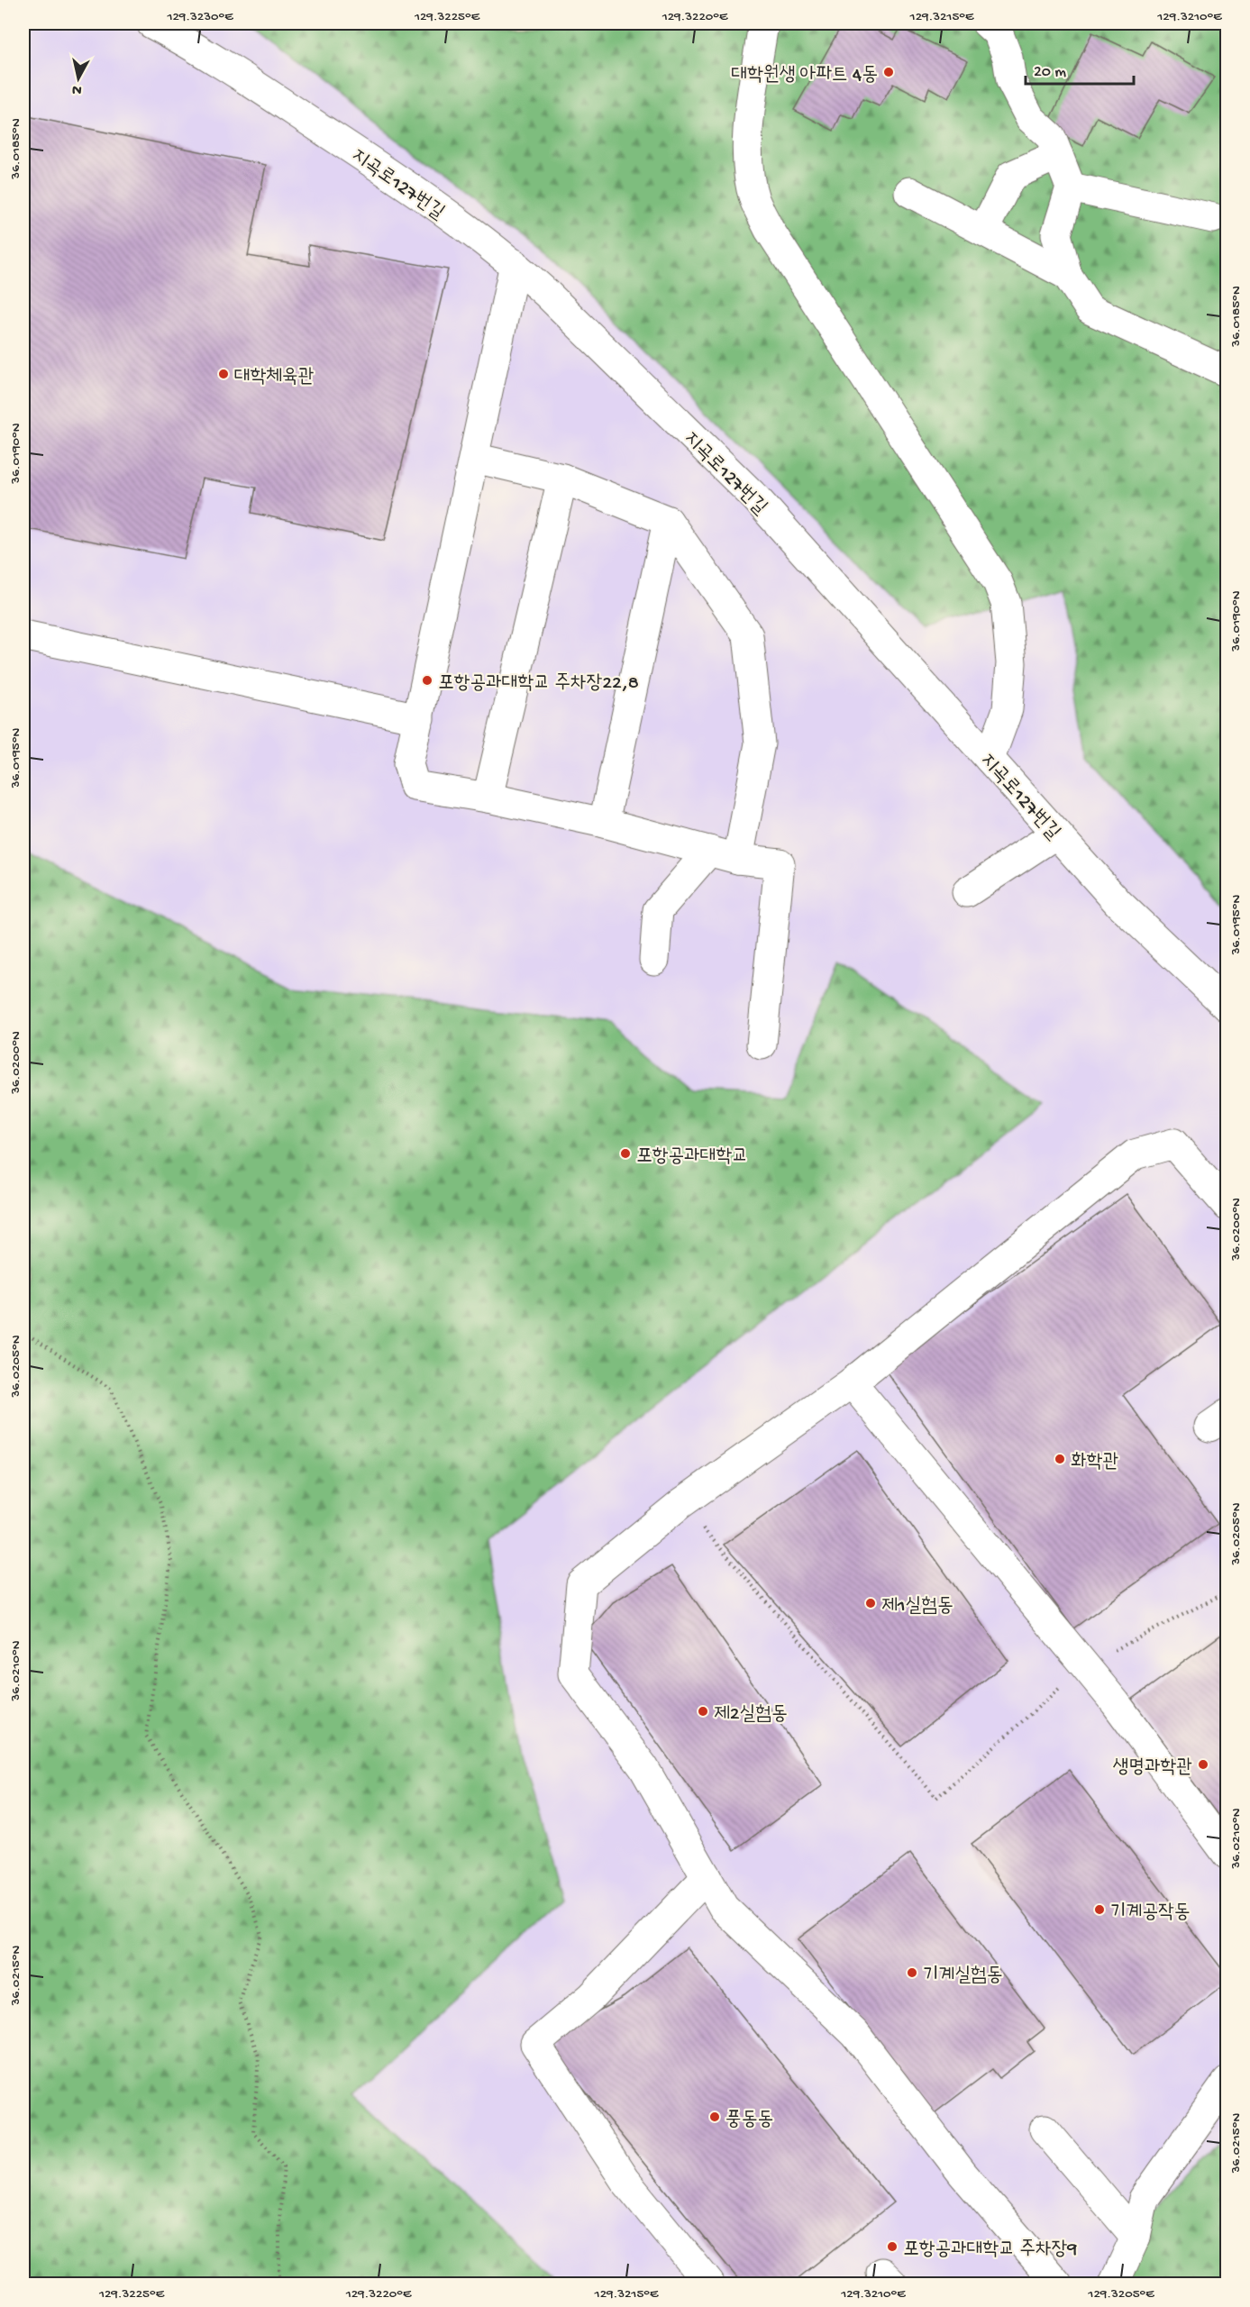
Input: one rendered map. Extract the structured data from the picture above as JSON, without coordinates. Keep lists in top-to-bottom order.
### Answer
{
  "streets": {
    "street": ["지곡로127번길"]
  },
  "places": [
    "대학원생 아파트 4동",
    "대학체육관",
    "포항공과대학교 주차장22,8",
    "포항공과대학교",
    "화학관",
    "제1실험동",
    "제2실험동",
    "생명과학관",
    "기계공작동",
    "기계실험동",
    "풍동동",
    "포항공과대학교 주차장9"
  ],
  "scale_bar": "20 m",
  "north": "bottom",
  "coordinates": [
    "129.3230°E",
    "129.3225°E",
    "129.3220°E",
    "129.3215°E",
    "129.3210°E",
    "36.0185°N",
    "36.0190°N",
    "36.0195°N",
    "36.0200°N",
    "36.0205°N",
    "36.0210°N",
    "36.0215°N",
    "129.3205°E"
  ]
}
